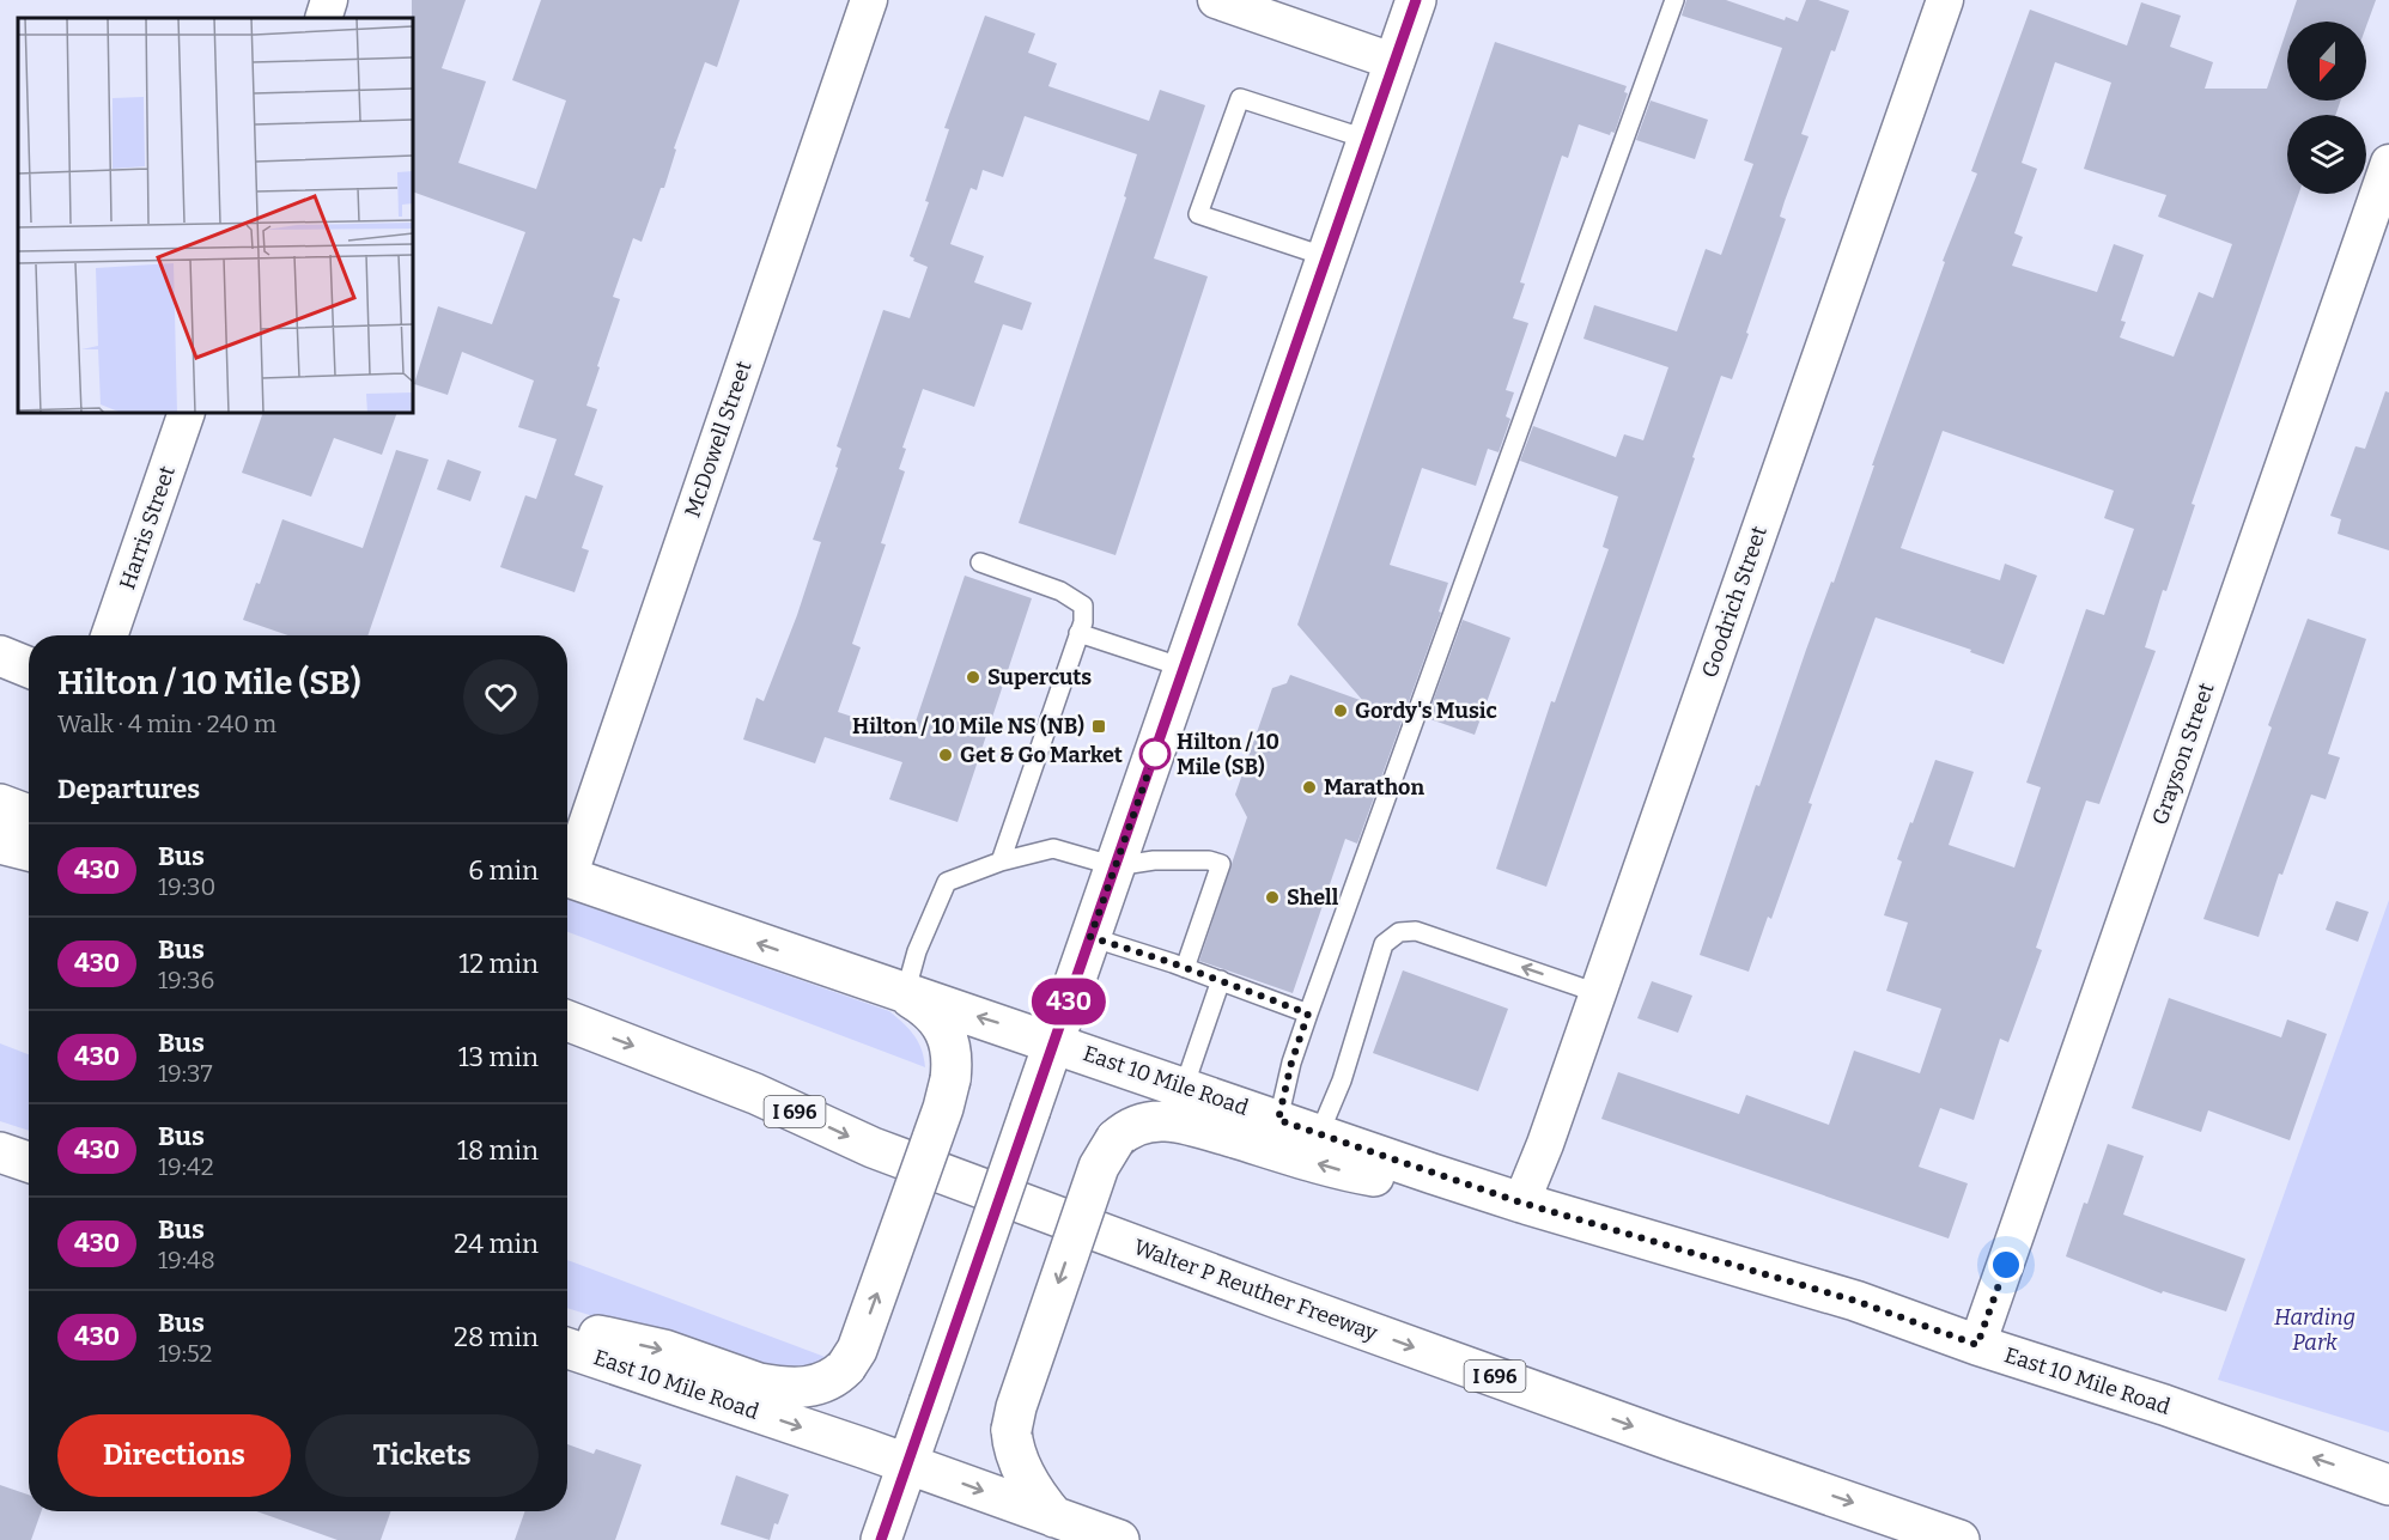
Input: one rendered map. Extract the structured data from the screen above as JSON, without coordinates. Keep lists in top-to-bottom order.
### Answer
{
  "streets": {
    "main road": ["East 10 Mile Road", "I 696", "Walter P Reuther Freeway"],
    "street": [
      "McDowell Street",
      "Harris Street",
      "Goodrich Street",
      "Grayson Street"
    ]
  },
  "crossings": [
    ["Goodrich Street", "East 10 Mile Road"],
    ["Grayson Street", "East 10 Mile Road"]
  ],
  "one_way": ["Walter P Reuther Freeway"],
  "parks": ["Harding Park"],
  "places": {
    "other": [
      "Supercuts",
      "Gordy's Music",
      "Hilton / 10 Mile (SB)",
      "Get & Go Market",
      "Marathon",
      "Shell"
    ],
    "transit": ["Hilton / 10 Mile NS (NB)"]
  },
  "lines": ["bus line 430"],
  "north": "bottom",
  "page": {
    "on_map": "430",
    "heading": [
      ["Hilton / 10 Mile (SB)", "Walk · 4 min · 240 m"],
      "Departures"
    ],
    "list": [
      {
        "mark": "430",
        "name": "Bus",
        "note": "19:30",
        "value": "6 min"
      },
      {
        "mark": "430",
        "name": "Bus",
        "note": "19:36",
        "value": "12 min"
      },
      {
        "mark": "430",
        "name": "Bus",
        "note": "19:37",
        "value": "13 min"
      },
      {
        "mark": "430",
        "name": "Bus",
        "note": "19:42",
        "value": "18 min"
      },
      {
        "mark": "430",
        "name": "Bus",
        "note": "19:48",
        "value": "24 min"
      },
      {
        "mark": "430",
        "name": "Bus",
        "note": "19:52",
        "value": "28 min"
      }
    ],
    "buttons": ["Directions", "Tickets"]
  }
}
